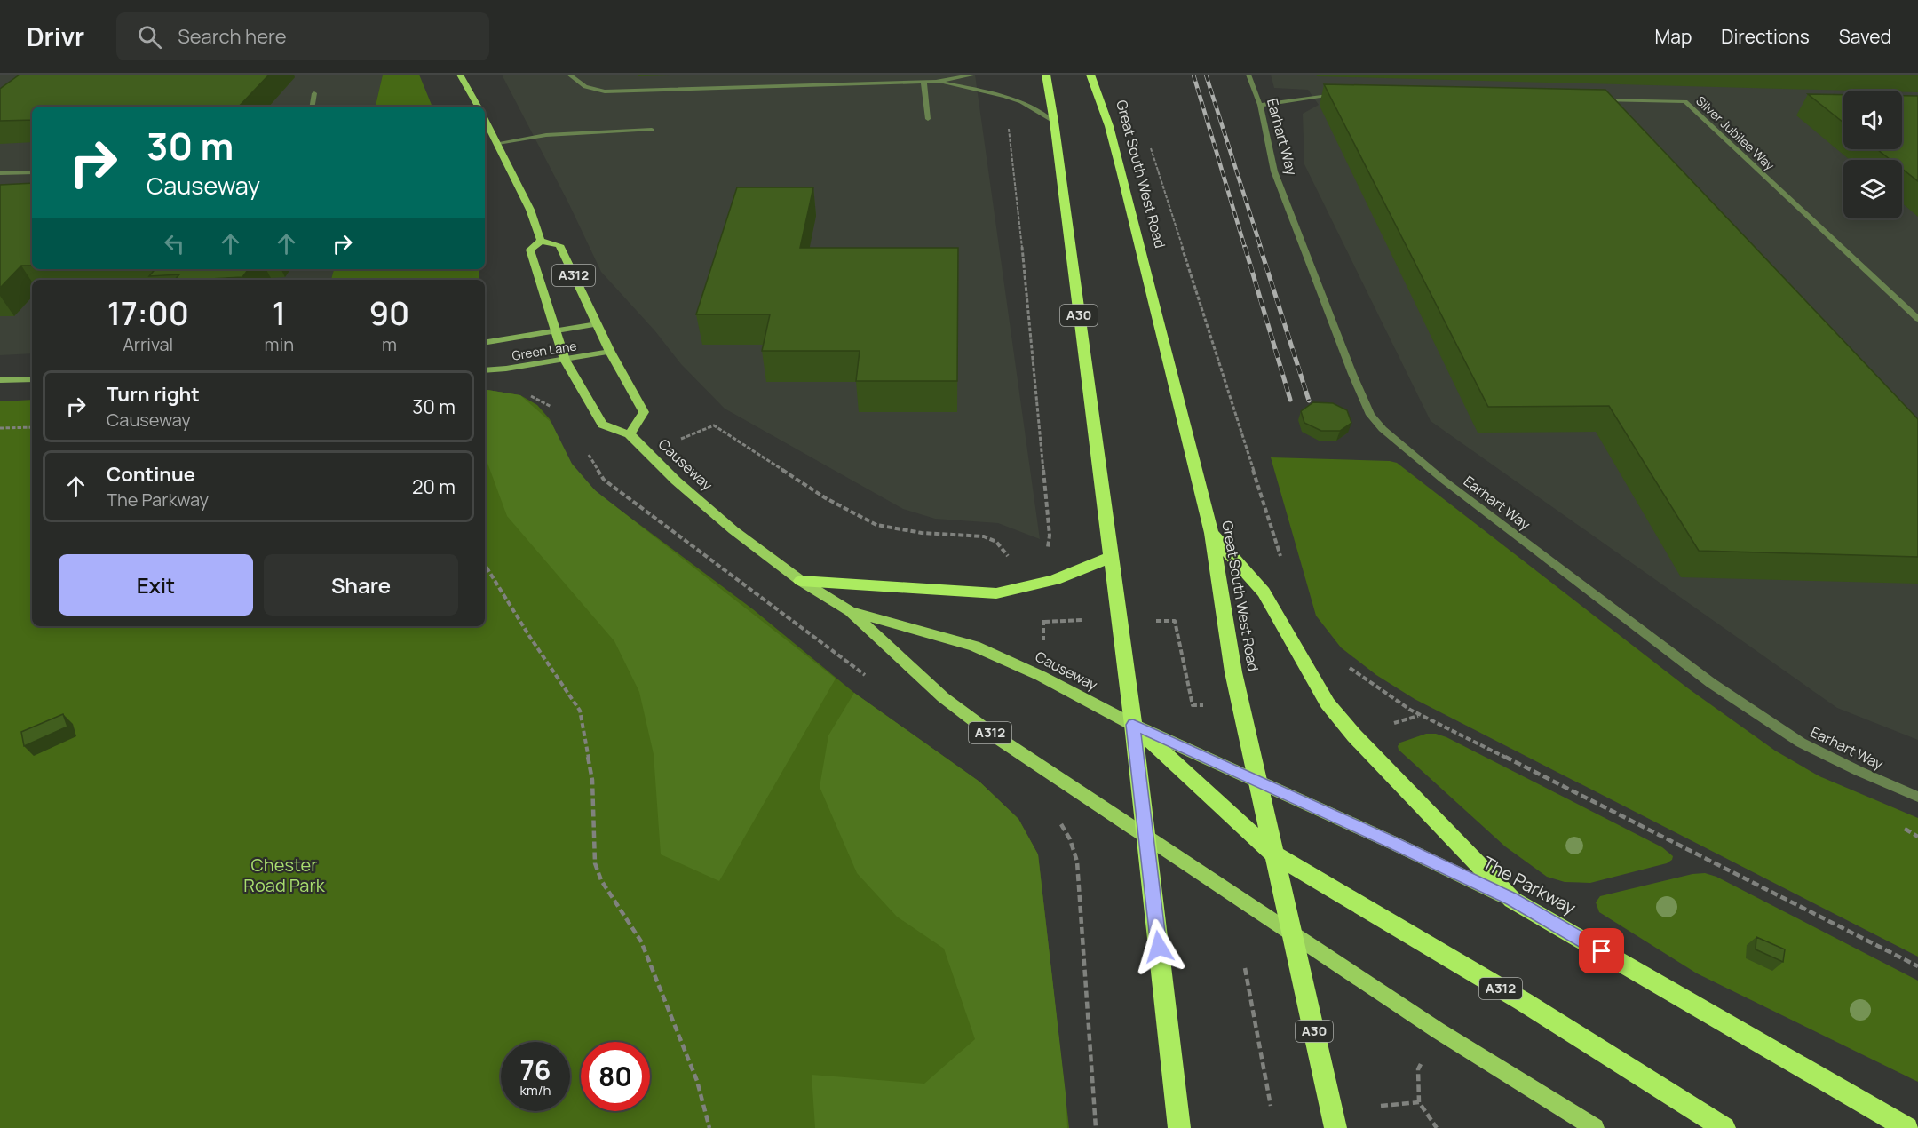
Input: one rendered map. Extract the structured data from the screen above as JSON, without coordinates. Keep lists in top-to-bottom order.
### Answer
{
  "streets": {
    "highway": [
      "Great South West Road",
      "A312",
      "A30",
      "The Parkway"
    ],
    "main road": ["Causeway"],
    "street": ["Green Lane"],
    "lane": ["Silver Jubilee Way", "Earhart Way"]
  },
  "crossings": [
    ["Great South West Road", "A312"],
    ["Great South West Road", "Causeway"],
    ["Great South West Road", "The Parkway"],
    ["A312", "A30"],
    ["A312", "Green Lane"],
    ["A312", "Causeway"],
    ["A312", "The Parkway"],
    ["A30", "Causeway"],
    ["Green Lane", "Causeway"],
    ["Causeway", "The Parkway"]
  ],
  "parks": ["Chester Road Park"],
  "page": {
    "header": "Drivr",
    "search": "Search here",
    "nav": ["Map", "Directions", "Saved"],
    "turn": ["30 m", "Causeway"],
    "eta": [
      "17:00",
      "Arrival",
      "1",
      "min",
      "90",
      "m"
    ],
    "list": [
      {
        "name": "Turn right",
        "note": "Causeway",
        "value": "30 m"
      },
      {
        "name": "Continue",
        "note": "The Parkway",
        "value": "20 m"
      }
    ],
    "buttons": ["Exit", "Share"],
    "speed": "76 km/h",
    "limit": "80"
  }
}
